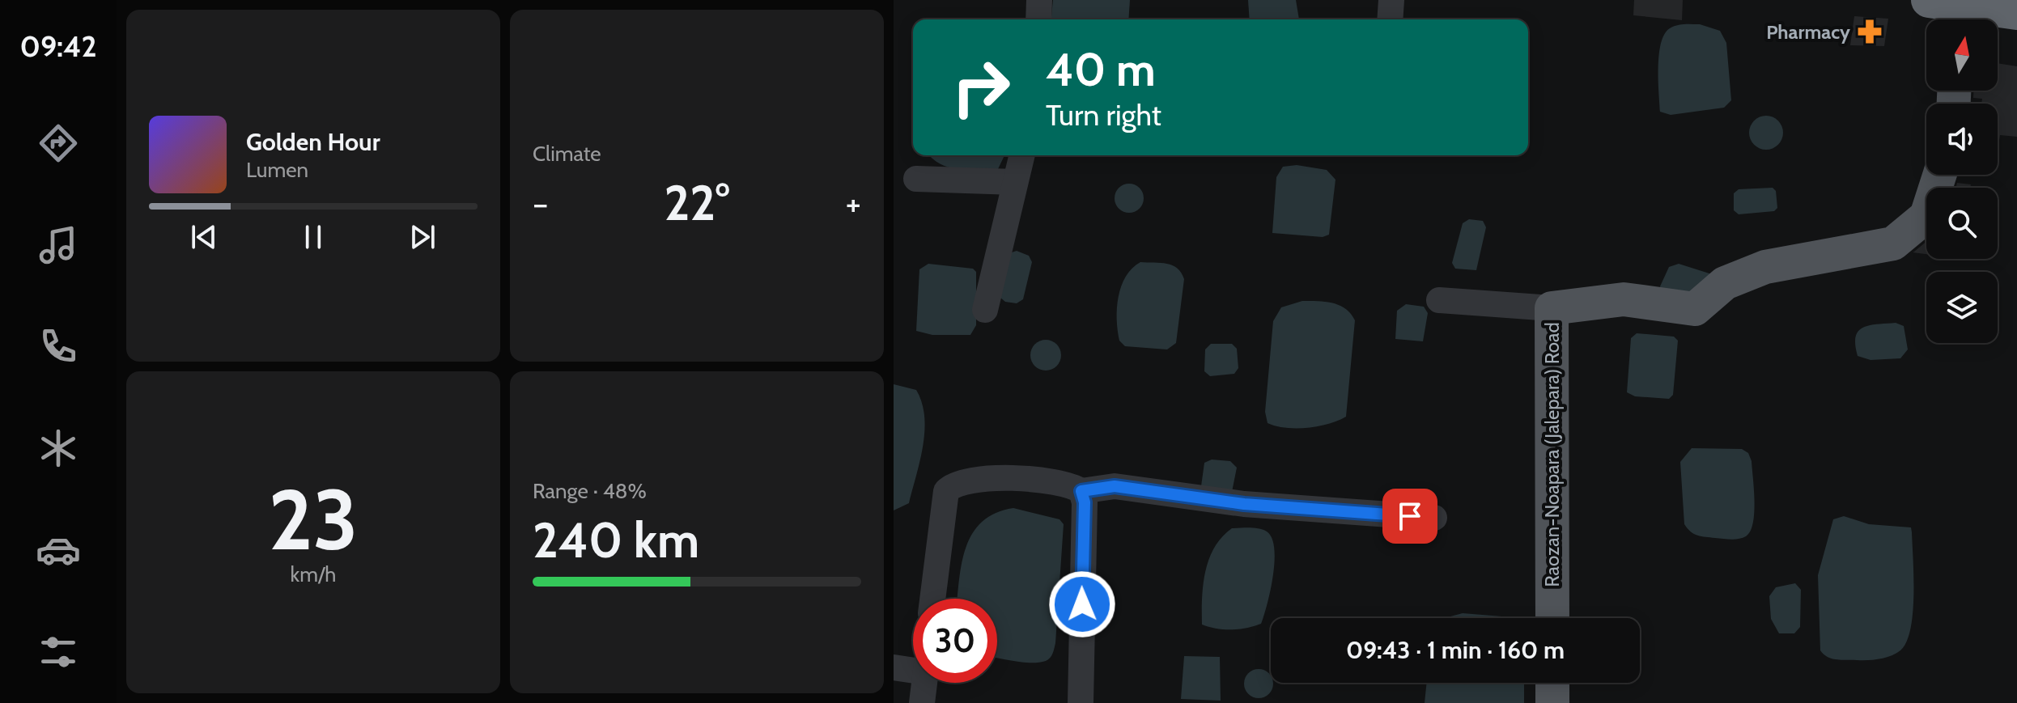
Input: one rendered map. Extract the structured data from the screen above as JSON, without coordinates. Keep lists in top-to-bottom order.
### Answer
{
  "streets": {
    "main road": ["Raozan-Noapara (Jalepara) Road"]
  },
  "places": {
    "pharmacy": ["Pharmacy"]
  },
  "north": "top",
  "page": {
    "tabs": "09:42",
    "tile": [
      "Climate",
      ["23", "km/h"],
      ["Range · 48%", "240 km"]
    ],
    "turn": ["40 m", "Turn right"],
    "song": ["Golden Hour", "Lumen"],
    "heat": ["−", "22°", "+"],
    "limit": "30",
    "trip": "09:43 · 1 min · 160 m"
  }
}
